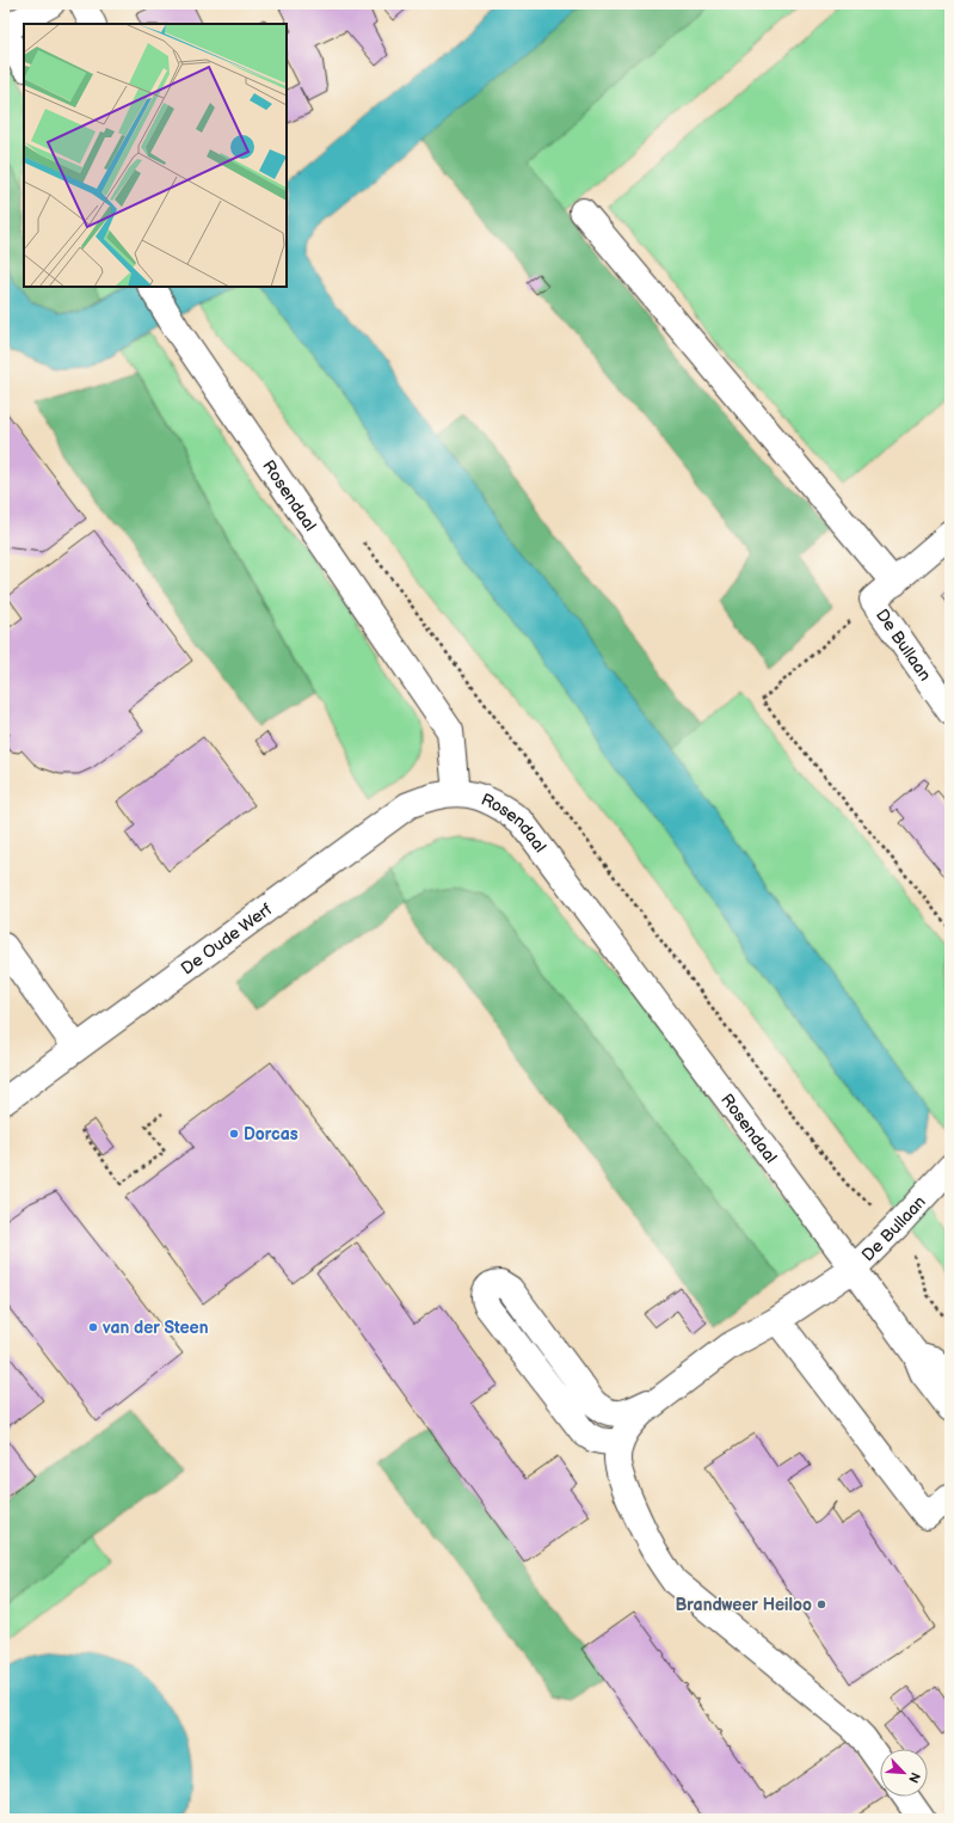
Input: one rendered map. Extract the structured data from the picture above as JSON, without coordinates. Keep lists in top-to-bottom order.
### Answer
{
  "streets": {
    "street": ["Rosendaal", "De Bullaan", "De Oude Werf"]
  },
  "crossings": [
    ["Rosendaal", "De Bullaan"],
    ["Rosendaal", "De Oude Werf"]
  ],
  "places": ["Dorcas", "van der Steen", "Brandweer Heiloo"],
  "north": "bottom right"
}
